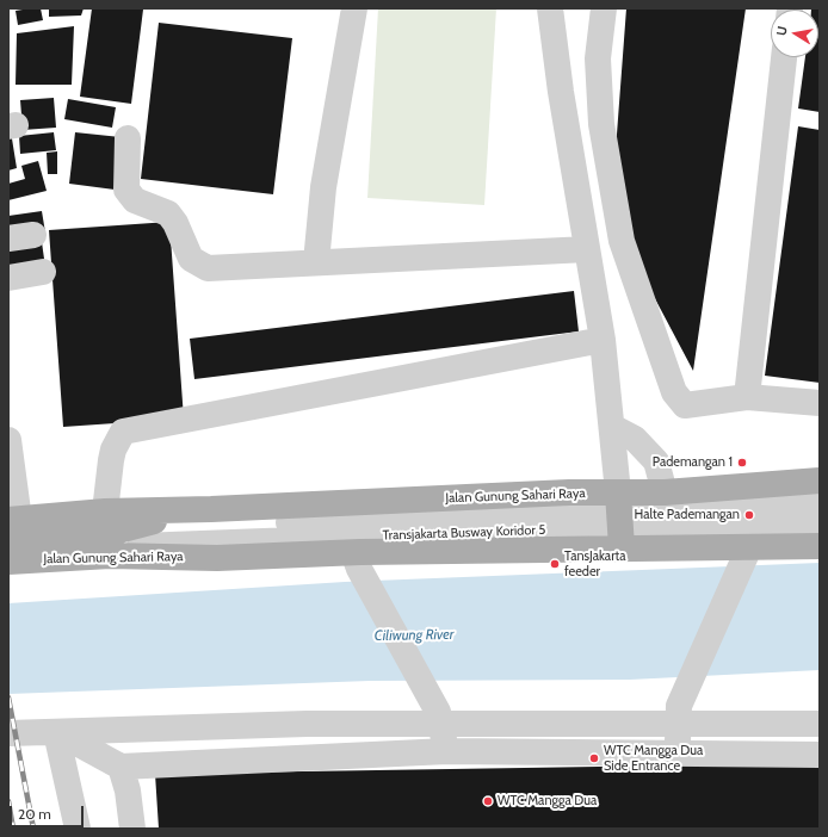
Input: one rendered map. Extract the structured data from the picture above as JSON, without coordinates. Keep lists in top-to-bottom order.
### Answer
{
  "streets": {
    "main road": ["Jalan Gunung Sahari Raya"],
    "street": ["Transjakarta Busway Koridor 5"]
  },
  "crossings": [
    ["Jalan Gunung Sahari Raya", "Transjakarta Busway Koridor 5"]
  ],
  "water": ["Ciliwung River"],
  "places": [
    "Pademangan 1",
    "Halte Pademangan",
    "TansJakarta feeder",
    "WTC Mangga Dua Side Entrance",
    "WTC Mangga Dua"
  ],
  "scale_bar": "20 m",
  "north": "left"
}
